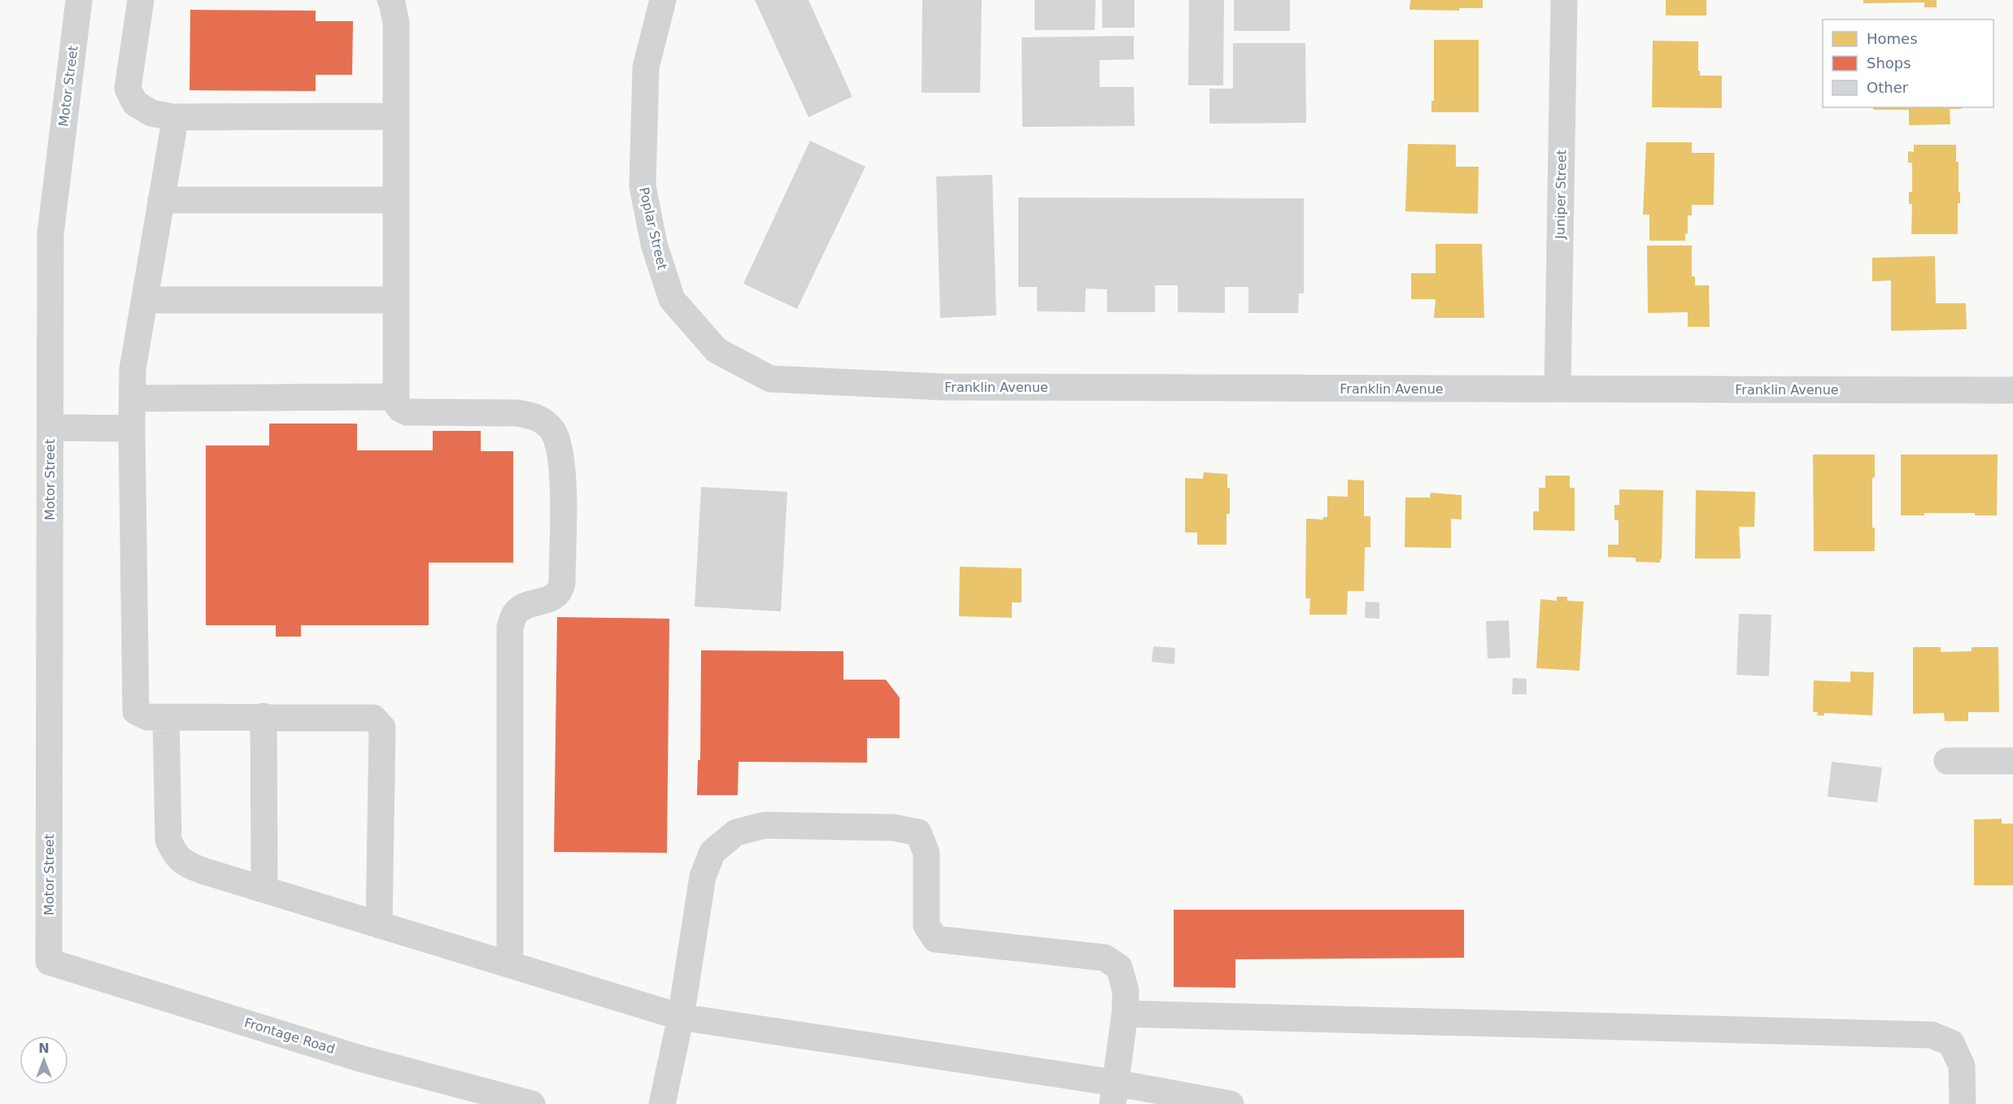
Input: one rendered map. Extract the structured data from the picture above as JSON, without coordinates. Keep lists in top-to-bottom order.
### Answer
{
  "streets": {
    "street": [
      "Motor Street",
      "Juniper Street",
      "Poplar Street",
      "Franklin Avenue",
      "Frontage Road"
    ]
  },
  "crossings": [
    ["Motor Street", "Frontage Road"],
    ["Juniper Street", "Franklin Avenue"],
    ["Poplar Street", "Franklin Avenue"]
  ],
  "legend": ["Homes", "Shops", "Other"],
  "north": "top"
}
